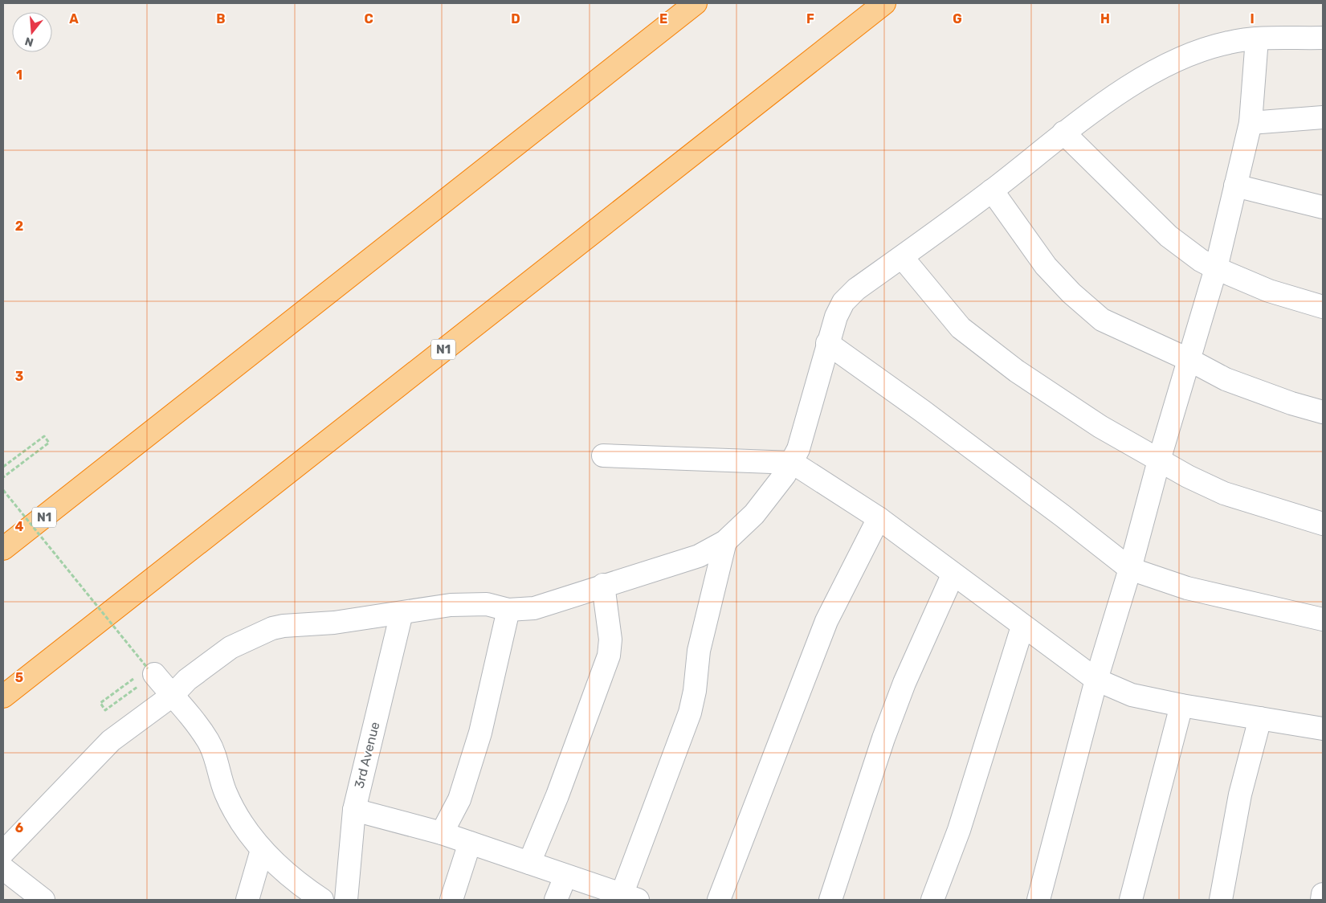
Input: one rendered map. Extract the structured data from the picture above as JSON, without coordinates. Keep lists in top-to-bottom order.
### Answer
{
  "streets": {
    "highway": ["N1"],
    "street": ["3rd Avenue"]
  },
  "north": "bottom",
  "grid": {
    "columns": [
      "A",
      "B",
      "C",
      "D",
      "E",
      "F",
      "G",
      "H",
      "I"
    ],
    "rows": [
      "1",
      "2",
      "3",
      "4",
      "5",
      "6"
    ]
  }
}
